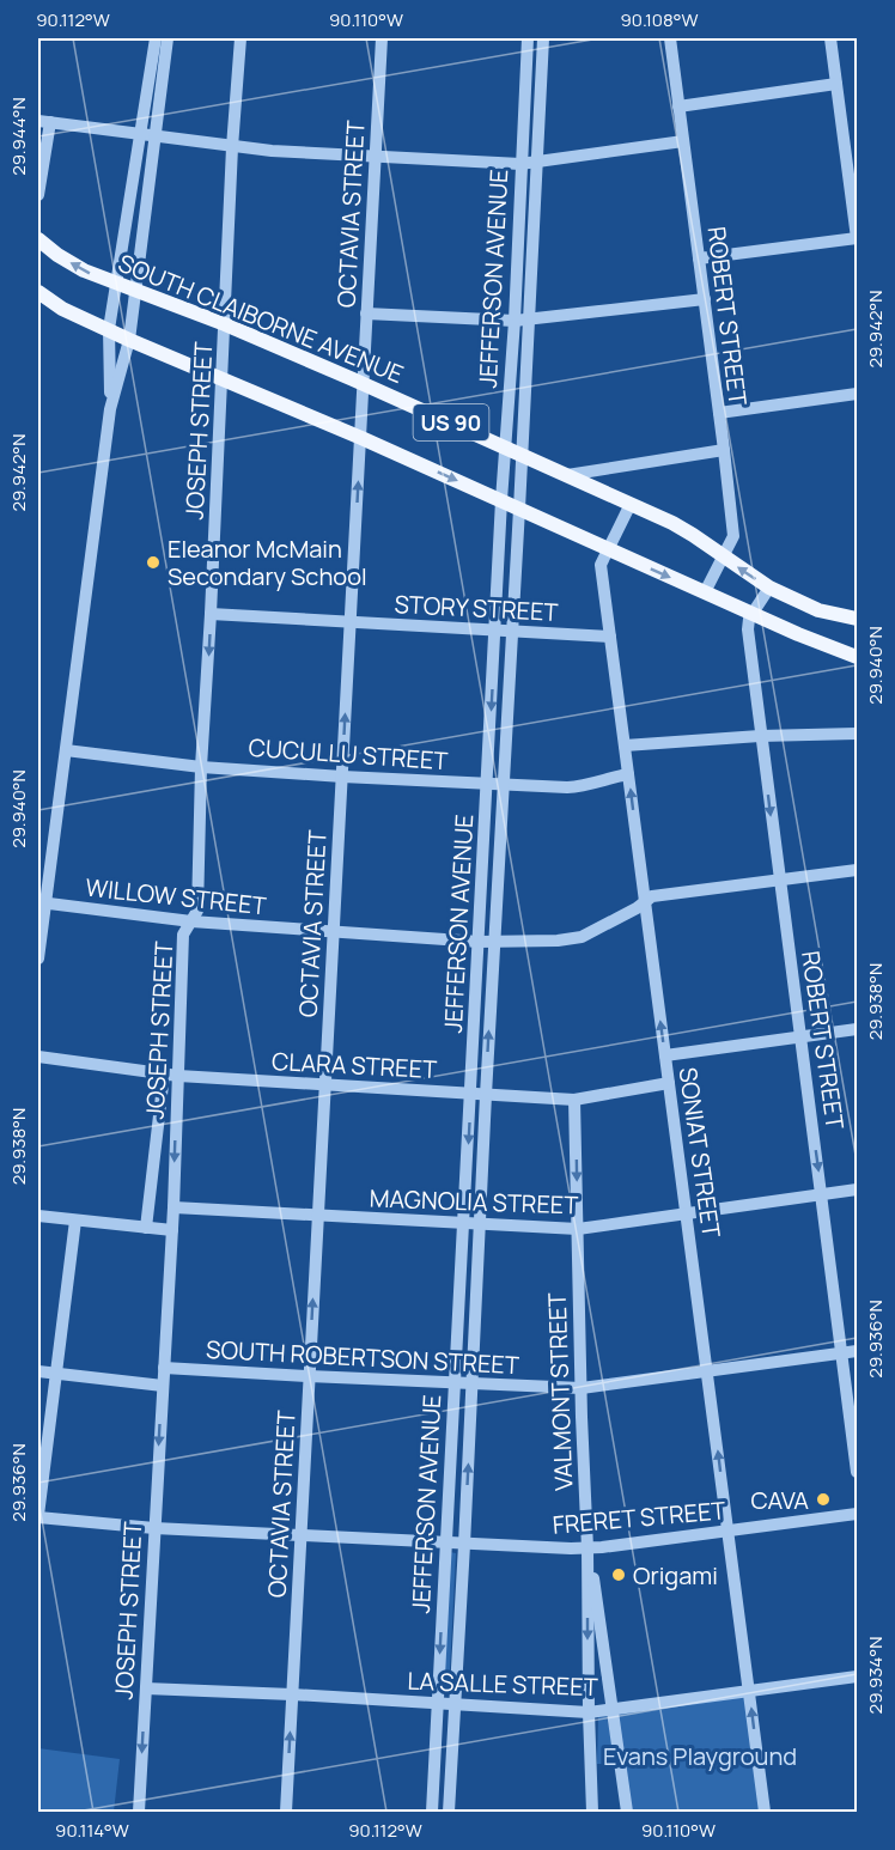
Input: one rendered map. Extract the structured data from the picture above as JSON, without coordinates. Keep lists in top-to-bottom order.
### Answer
{
  "streets": {
    "main road": ["SOUTH CLAIBORNE AVENUE", "US 90"],
    "street": [
      "OCTAVIA STREET",
      "JEFFERSON AVENUE",
      "ROBERT STREET",
      "JOSEPH STREET",
      "STORY STREET",
      "CUCULLU STREET",
      "WILLOW STREET",
      "CLARA STREET",
      "SONIAT STREET",
      "MAGNOLIA STREET",
      "SOUTH ROBERTSON STREET",
      "VALMONT STREET",
      "FRERET STREET",
      "LA SALLE STREET"
    ]
  },
  "crossings": [
    ["OCTAVIA STREET", "SOUTH CLAIBORNE AVENUE"],
    ["OCTAVIA STREET", "US 90"],
    ["OCTAVIA STREET", "STORY STREET"],
    ["OCTAVIA STREET", "CUCULLU STREET"],
    ["OCTAVIA STREET", "WILLOW STREET"],
    ["OCTAVIA STREET", "CLARA STREET"],
    ["OCTAVIA STREET", "MAGNOLIA STREET"],
    ["OCTAVIA STREET", "SOUTH ROBERTSON STREET"],
    ["OCTAVIA STREET", "FRERET STREET"],
    ["OCTAVIA STREET", "LA SALLE STREET"],
    ["JEFFERSON AVENUE", "SOUTH CLAIBORNE AVENUE"],
    ["JEFFERSON AVENUE", "US 90"],
    ["JEFFERSON AVENUE", "STORY STREET"],
    ["JEFFERSON AVENUE", "CUCULLU STREET"],
    ["JEFFERSON AVENUE", "WILLOW STREET"],
    ["JEFFERSON AVENUE", "CLARA STREET"],
    ["JEFFERSON AVENUE", "MAGNOLIA STREET"],
    ["JEFFERSON AVENUE", "SOUTH ROBERTSON STREET"],
    ["JEFFERSON AVENUE", "FRERET STREET"],
    ["JEFFERSON AVENUE", "LA SALLE STREET"],
    ["ROBERT STREET", "SOUTH CLAIBORNE AVENUE"],
    ["ROBERT STREET", "US 90"],
    ["ROBERT STREET", "WILLOW STREET"],
    ["ROBERT STREET", "MAGNOLIA STREET"],
    ["ROBERT STREET", "SOUTH ROBERTSON STREET"],
    ["SOUTH CLAIBORNE AVENUE", "JOSEPH STREET"],
    ["SOUTH CLAIBORNE AVENUE", "SONIAT STREET"],
    ["US 90", "JOSEPH STREET"],
    ["US 90", "SONIAT STREET"],
    ["JOSEPH STREET", "STORY STREET"],
    ["JOSEPH STREET", "CUCULLU STREET"],
    ["JOSEPH STREET", "WILLOW STREET"],
    ["JOSEPH STREET", "CLARA STREET"],
    ["JOSEPH STREET", "MAGNOLIA STREET"],
    ["JOSEPH STREET", "SOUTH ROBERTSON STREET"],
    ["JOSEPH STREET", "FRERET STREET"],
    ["JOSEPH STREET", "LA SALLE STREET"],
    ["STORY STREET", "SONIAT STREET"],
    ["CUCULLU STREET", "SONIAT STREET"],
    ["WILLOW STREET", "SONIAT STREET"],
    ["CLARA STREET", "SONIAT STREET"],
    ["CLARA STREET", "VALMONT STREET"],
    ["SONIAT STREET", "MAGNOLIA STREET"],
    ["SONIAT STREET", "SOUTH ROBERTSON STREET"],
    ["SONIAT STREET", "FRERET STREET"],
    ["SONIAT STREET", "LA SALLE STREET"],
    ["MAGNOLIA STREET", "VALMONT STREET"],
    ["SOUTH ROBERTSON STREET", "VALMONT STREET"],
    ["VALMONT STREET", "FRERET STREET"],
    ["VALMONT STREET", "LA SALLE STREET"]
  ],
  "one_way": ["SONIAT STREET"],
  "parks": ["Evans Playground"],
  "places": ["Eleanor McMain Secondary School", "CAVA", "Origami"],
  "coordinates": [
    "90.112°W",
    "90.110°W",
    "90.108°W",
    "29.944°N",
    "29.942°N",
    "29.940°N",
    "29.938°N",
    "29.936°N",
    "29.934°N",
    "90.114°W"
  ]
}
